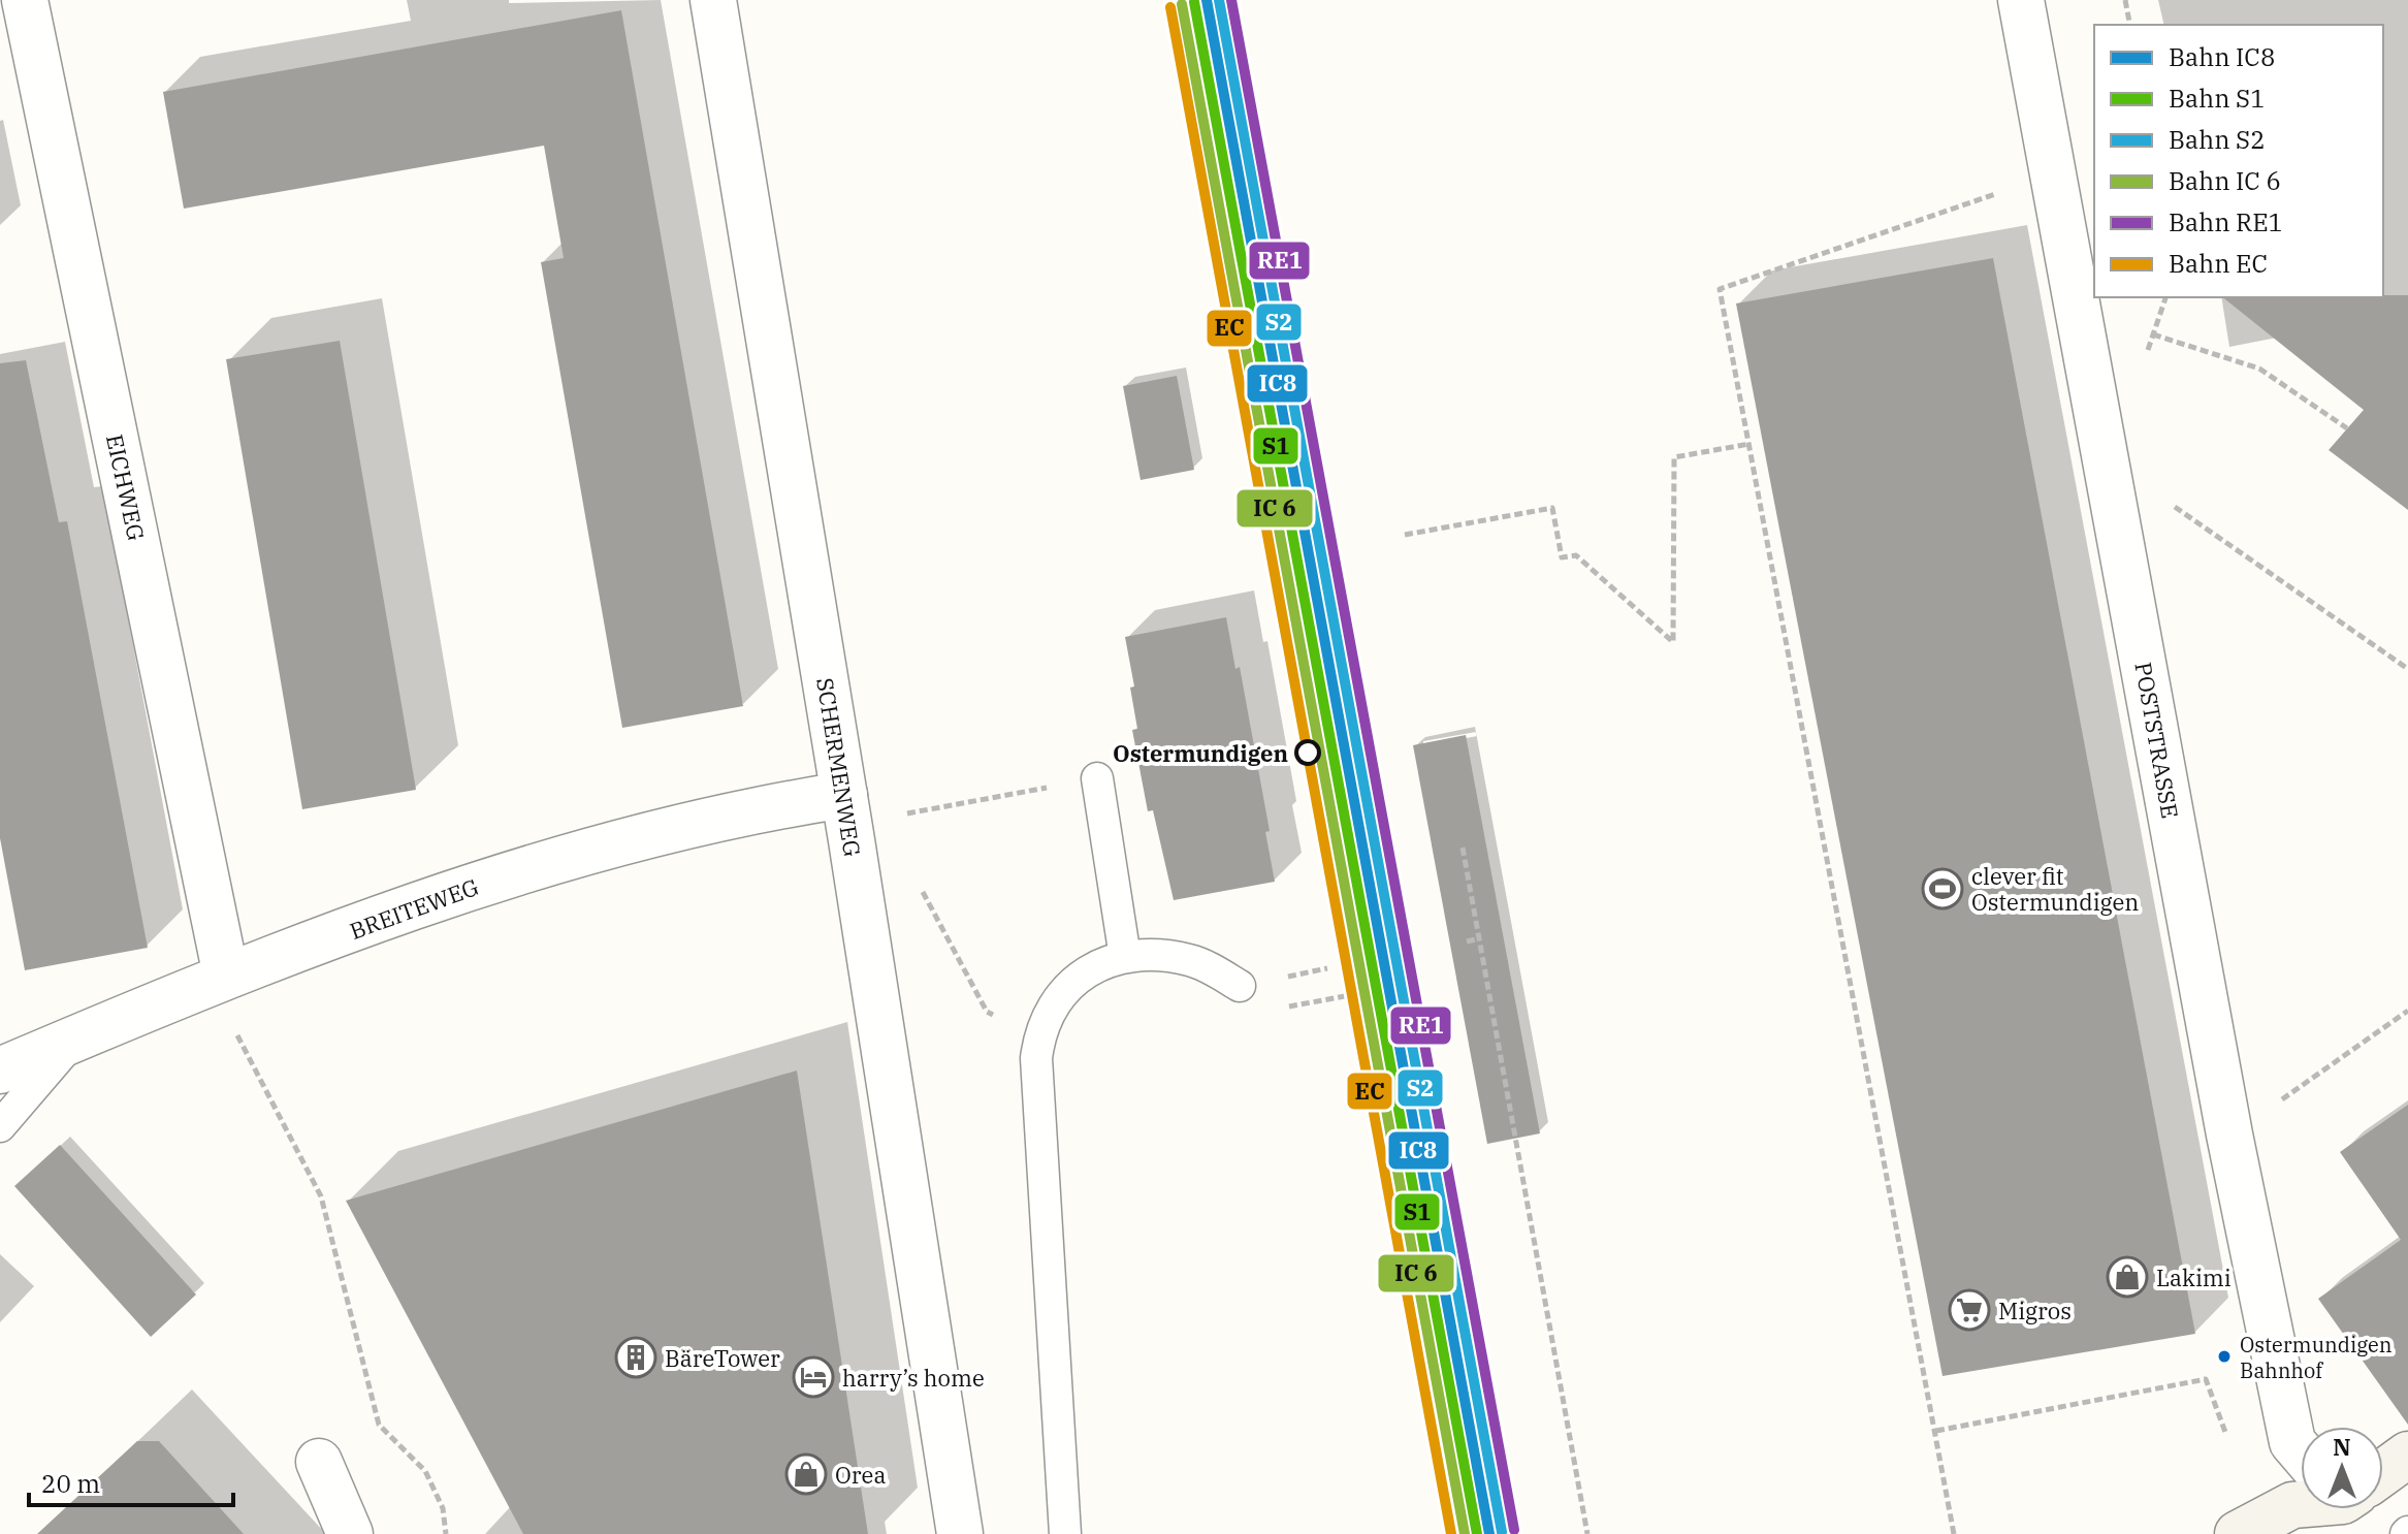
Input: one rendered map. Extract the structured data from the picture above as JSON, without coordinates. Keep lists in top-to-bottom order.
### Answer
{
  "streets": {
    "street": [
      "EICHWEG",
      "POSTSTRASSE",
      "SCHERMENWEG",
      "BREITEWEG"
    ]
  },
  "crossings": [
    ["EICHWEG", "BREITEWEG"],
    ["SCHERMENWEG", "BREITEWEG"]
  ],
  "places": {
    "other": ["Ostermundigen", "Ostermundigen Bahnhof"],
    "sports": ["clever fit Ostermundigen"],
    "shop": ["Lakimi", "Orea"],
    "supermarket": ["Migros"],
    "building": ["BäreTower"],
    "hotel": ["harry’s home"]
  },
  "lines": [
    "rail line IC8",
    "rail line S2",
    "rail line RE1",
    "rail line S1",
    "rail line EC"
  ],
  "legend": [
    "Bahn IC8",
    "Bahn S1",
    "Bahn S2",
    "Bahn IC 6",
    "Bahn RE1",
    "Bahn EC"
  ],
  "scale_bar": "20 m",
  "north": "top"
}
